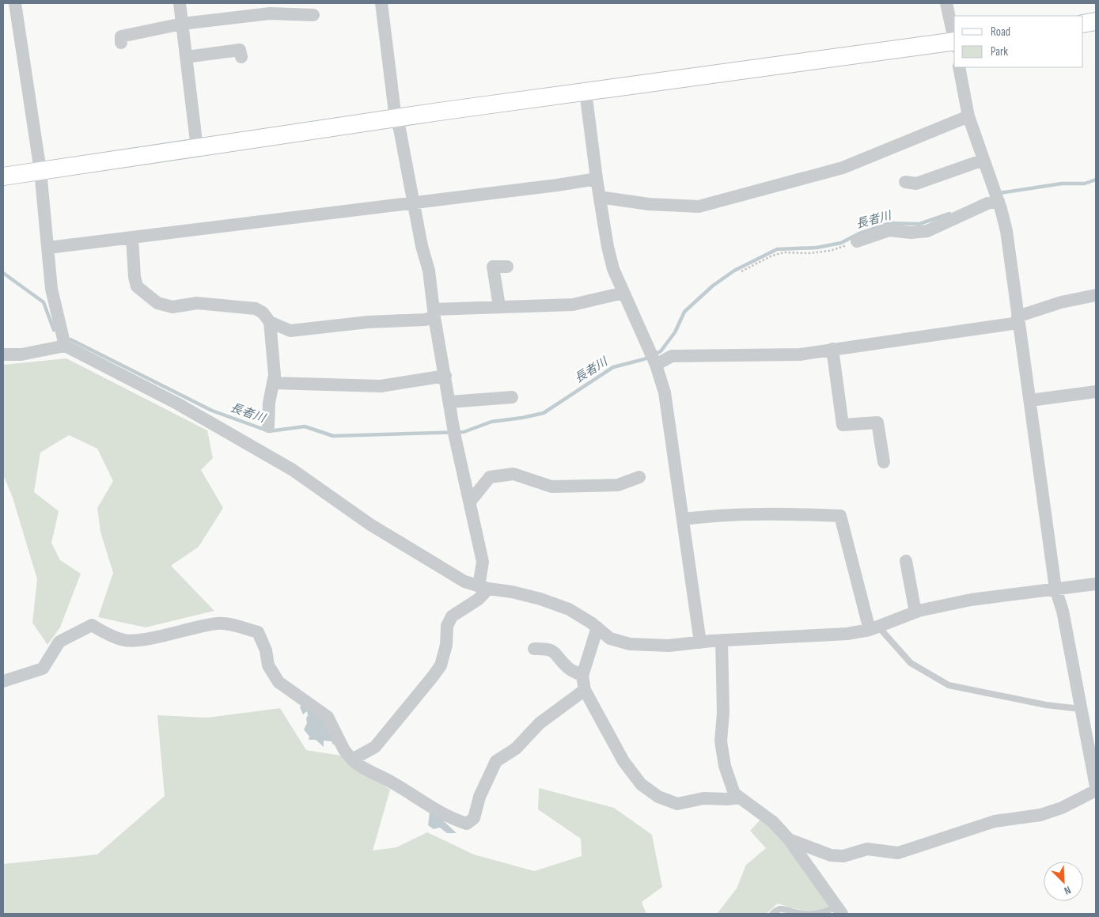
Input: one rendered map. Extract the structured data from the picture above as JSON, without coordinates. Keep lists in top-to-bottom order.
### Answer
{
  "water": ["長者川"],
  "legend": ["Road", "Park"],
  "north": "bottom right"
}
